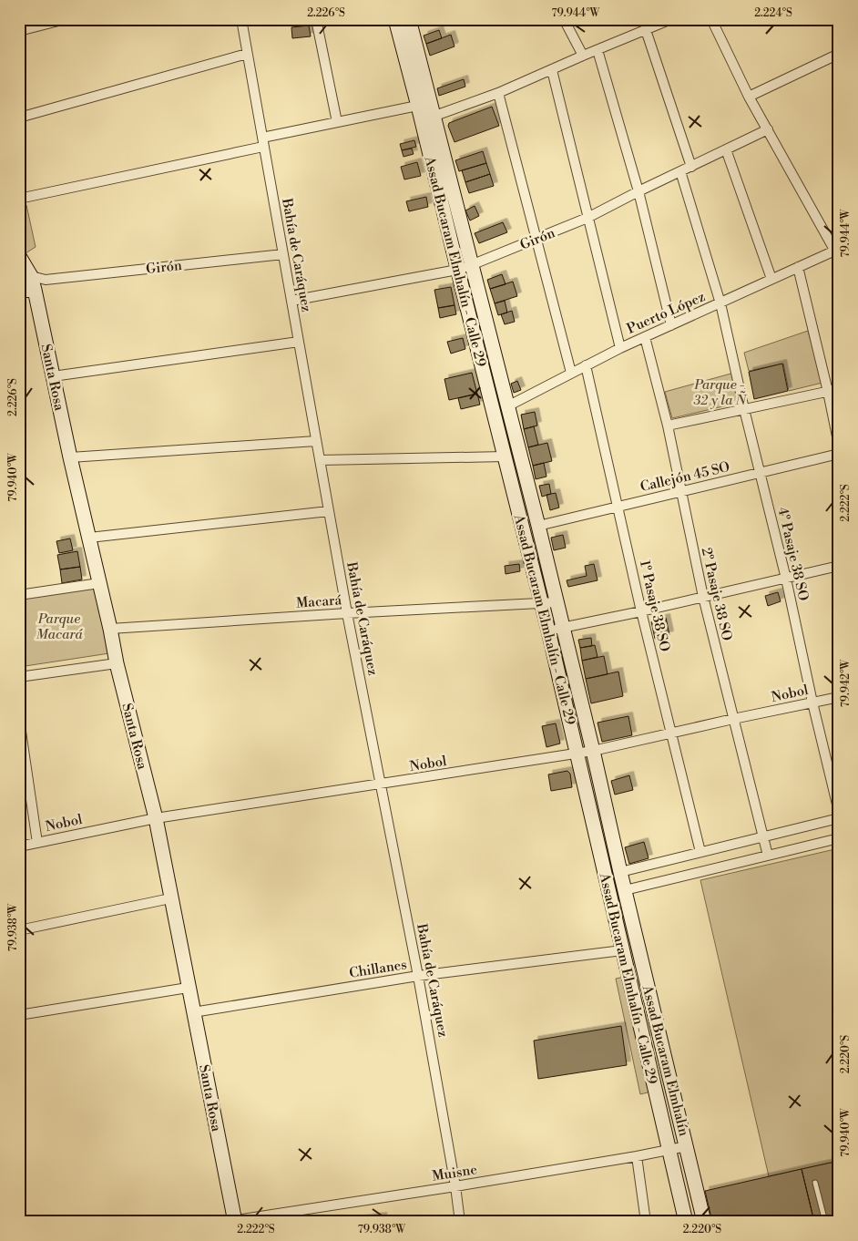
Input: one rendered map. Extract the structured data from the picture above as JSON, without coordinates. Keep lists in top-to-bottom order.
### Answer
{
  "streets": {
    "main road": ["Assad Bucaram Elmhalín - Calle 29", "Santa Rosa", "Assad Bucaram Elmhalín"],
    "street": [
      "Girón",
      "Bahía de Caráquez",
      "Puerto López",
      "Callejón 45 SO",
      "4º Pasaje 38 SO",
      "2º Pasaje 38 SO",
      "Macará",
      "1º Pasaje 38 SO",
      "Nobol",
      "Chillanes",
      "Muisne"
    ]
  },
  "crossings": [
    ["Girón", "Bahía de Caráquez"],
    ["Girón", "Assad Bucaram Elmhalín - Calle 29"],
    ["Girón", "Santa Rosa"],
    ["Girón", "4º Pasaje 38 SO"],
    ["Girón", "Assad Bucaram Elmhalín"],
    ["Bahía de Caráquez", "Macará"],
    ["Bahía de Caráquez", "Nobol"],
    ["Bahía de Caráquez", "Chillanes"],
    ["Bahía de Caráquez", "Muisne"],
    ["Assad Bucaram Elmhalín - Calle 29", "Macará"],
    ["Assad Bucaram Elmhalín - Calle 29", "Nobol"],
    ["Assad Bucaram Elmhalín - Calle 29", "Chillanes"],
    ["Assad Bucaram Elmhalín - Calle 29", "Assad Bucaram Elmhalín"],
    ["Assad Bucaram Elmhalín - Calle 29", "Muisne"],
    ["Puerto López", "4º Pasaje 38 SO"],
    ["Puerto López", "2º Pasaje 38 SO"],
    ["Puerto López", "1º Pasaje 38 SO"],
    ["Puerto López", "Assad Bucaram Elmhalín"],
    ["Santa Rosa", "Macará"],
    ["Santa Rosa", "Nobol"],
    ["Santa Rosa", "Chillanes"],
    ["Santa Rosa", "Muisne"],
    ["Callejón 45 SO", "4º Pasaje 38 SO"],
    ["Callejón 45 SO", "2º Pasaje 38 SO"],
    ["Callejón 45 SO", "1º Pasaje 38 SO"],
    ["Callejón 45 SO", "Assad Bucaram Elmhalín"],
    ["4º Pasaje 38 SO", "Nobol"],
    ["2º Pasaje 38 SO", "Nobol"],
    ["Macará", "Assad Bucaram Elmhalín"],
    ["1º Pasaje 38 SO", "Nobol"],
    ["Nobol", "Assad Bucaram Elmhalín"],
    ["Assad Bucaram Elmhalín", "Muisne"]
  ],
  "parks": ["Parque - 32 y la Ñ", "Parque Macará"],
  "coordinates": [
    "2.226°S",
    "79.944°W",
    "2.224°S",
    "79.940°W",
    "2.222°S",
    "79.942°W",
    "79.938°W",
    "2.220°S"
  ]
}
